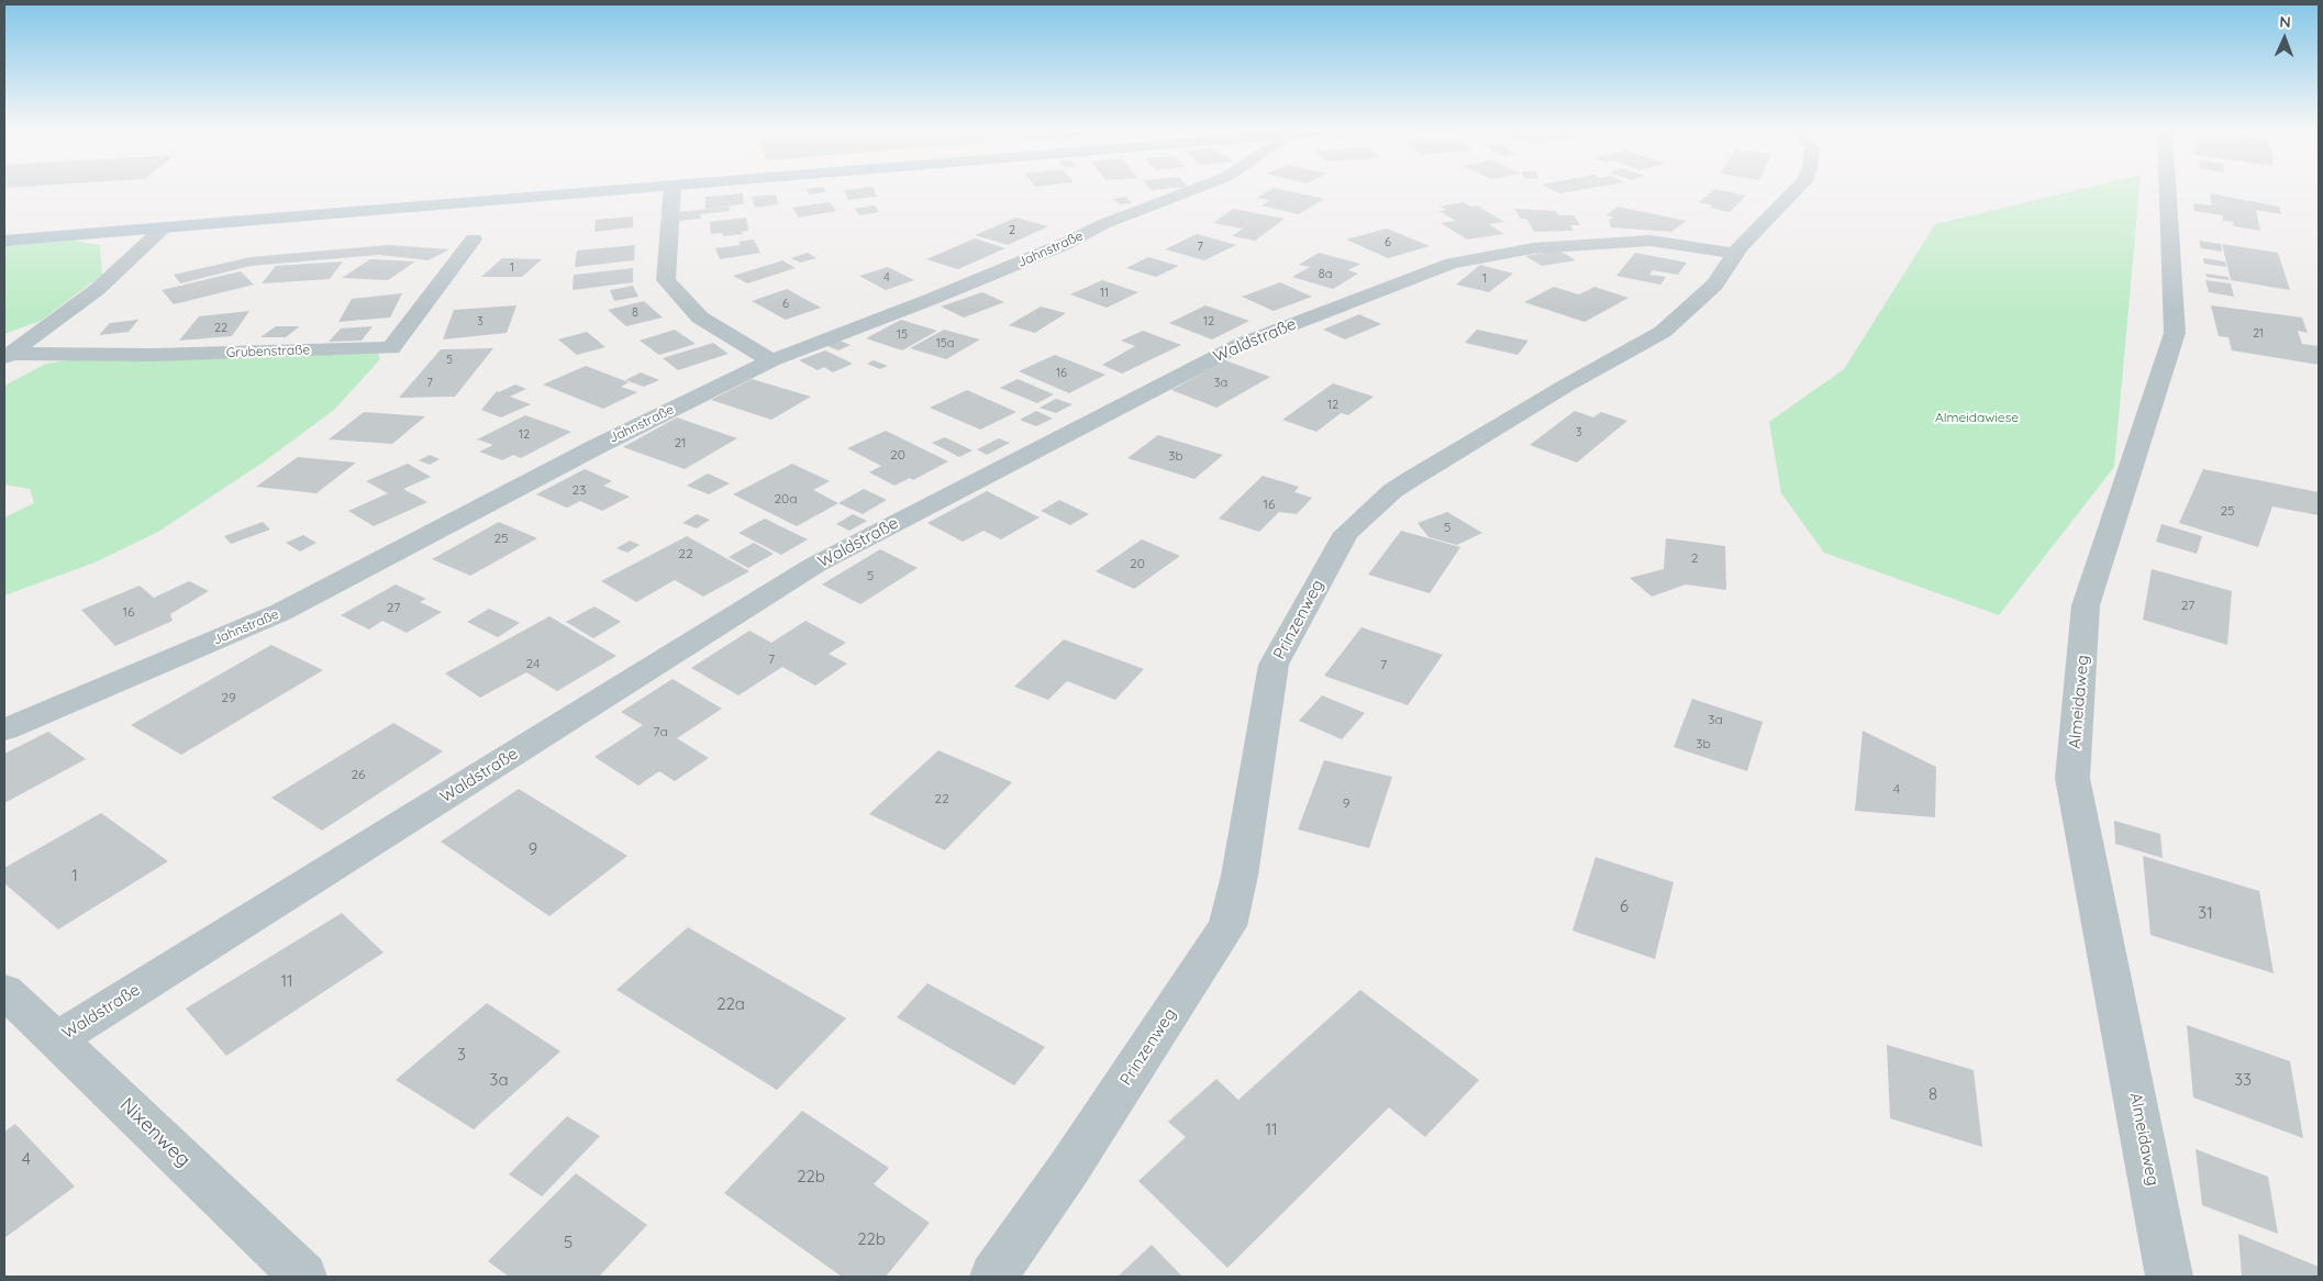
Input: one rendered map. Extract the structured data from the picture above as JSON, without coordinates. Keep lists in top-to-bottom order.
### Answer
{
  "streets": {
    "street": [
      "Jahnstraße",
      "Waldstraße",
      "Grubenstraße",
      "Prinzenweg",
      "Almeidaweg",
      "Nixenweg"
    ]
  },
  "crossings": [
    ["Waldstraße", "Prinzenweg"],
    ["Waldstraße", "Nixenweg"]
  ],
  "parks": ["Almeidawiese"],
  "house_numbers": [
    "2",
    "6",
    "7",
    "1",
    "8a",
    "4",
    "1",
    "11",
    "6",
    "8",
    "3",
    "12",
    "22",
    "21",
    "15",
    "15a",
    "5",
    "16",
    "7",
    "3a",
    "12",
    "3",
    "12",
    "21",
    "20",
    "3b",
    "23",
    "20a",
    "16",
    "25",
    "5",
    "25",
    "22",
    "2",
    "20",
    "5",
    "27",
    "27",
    "16",
    "7",
    "24",
    "7",
    "29",
    "3a",
    "7a",
    "3b",
    "26",
    "4",
    "22",
    "9",
    "9",
    "1",
    "6",
    "31",
    "11",
    "22a",
    "3",
    "3a",
    "33",
    "8",
    "11",
    "4",
    "22b",
    "22b",
    "5"
  ],
  "north": "top"
}
